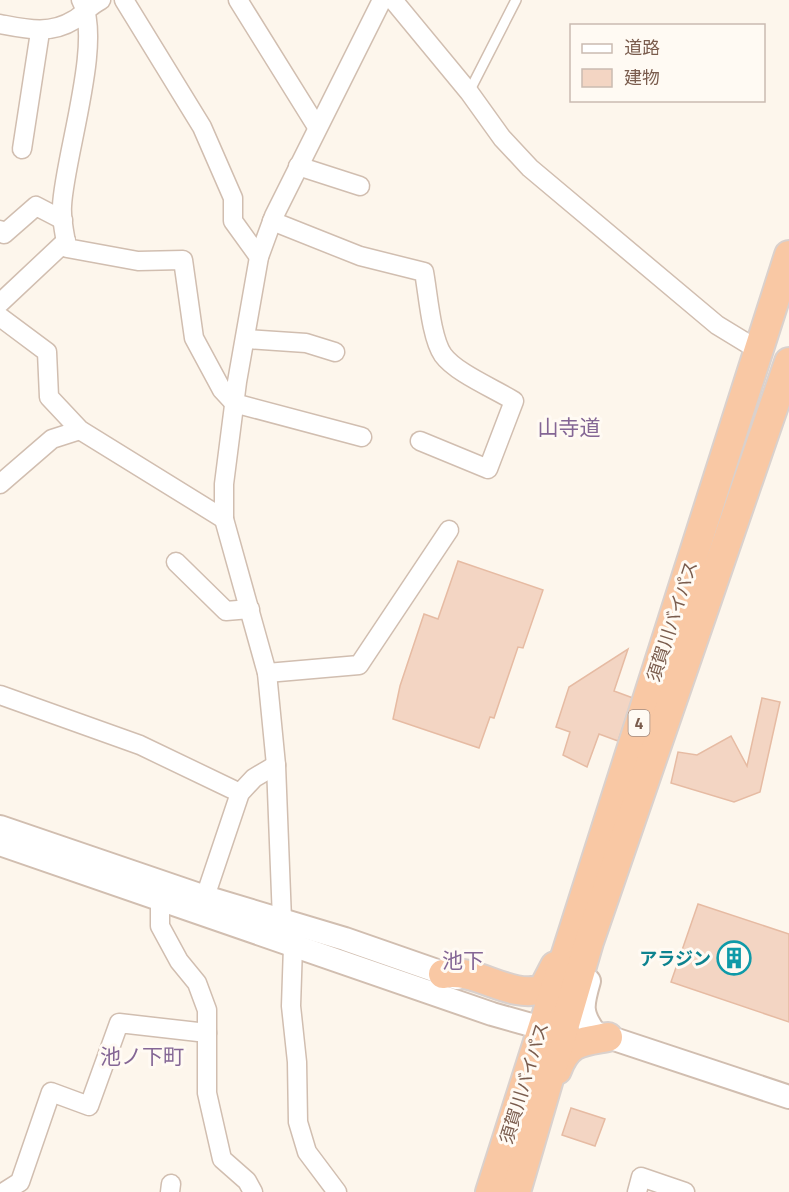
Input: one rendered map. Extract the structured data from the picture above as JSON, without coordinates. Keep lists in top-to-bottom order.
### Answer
{
  "streets": {
    "highway": ["須賀川バイパス", "4"]
  },
  "districts": ["山寺道", "池下", "池ノ下町"],
  "places": {
    "building": ["アラジン"]
  },
  "legend": ["道路", "建物"]
}
